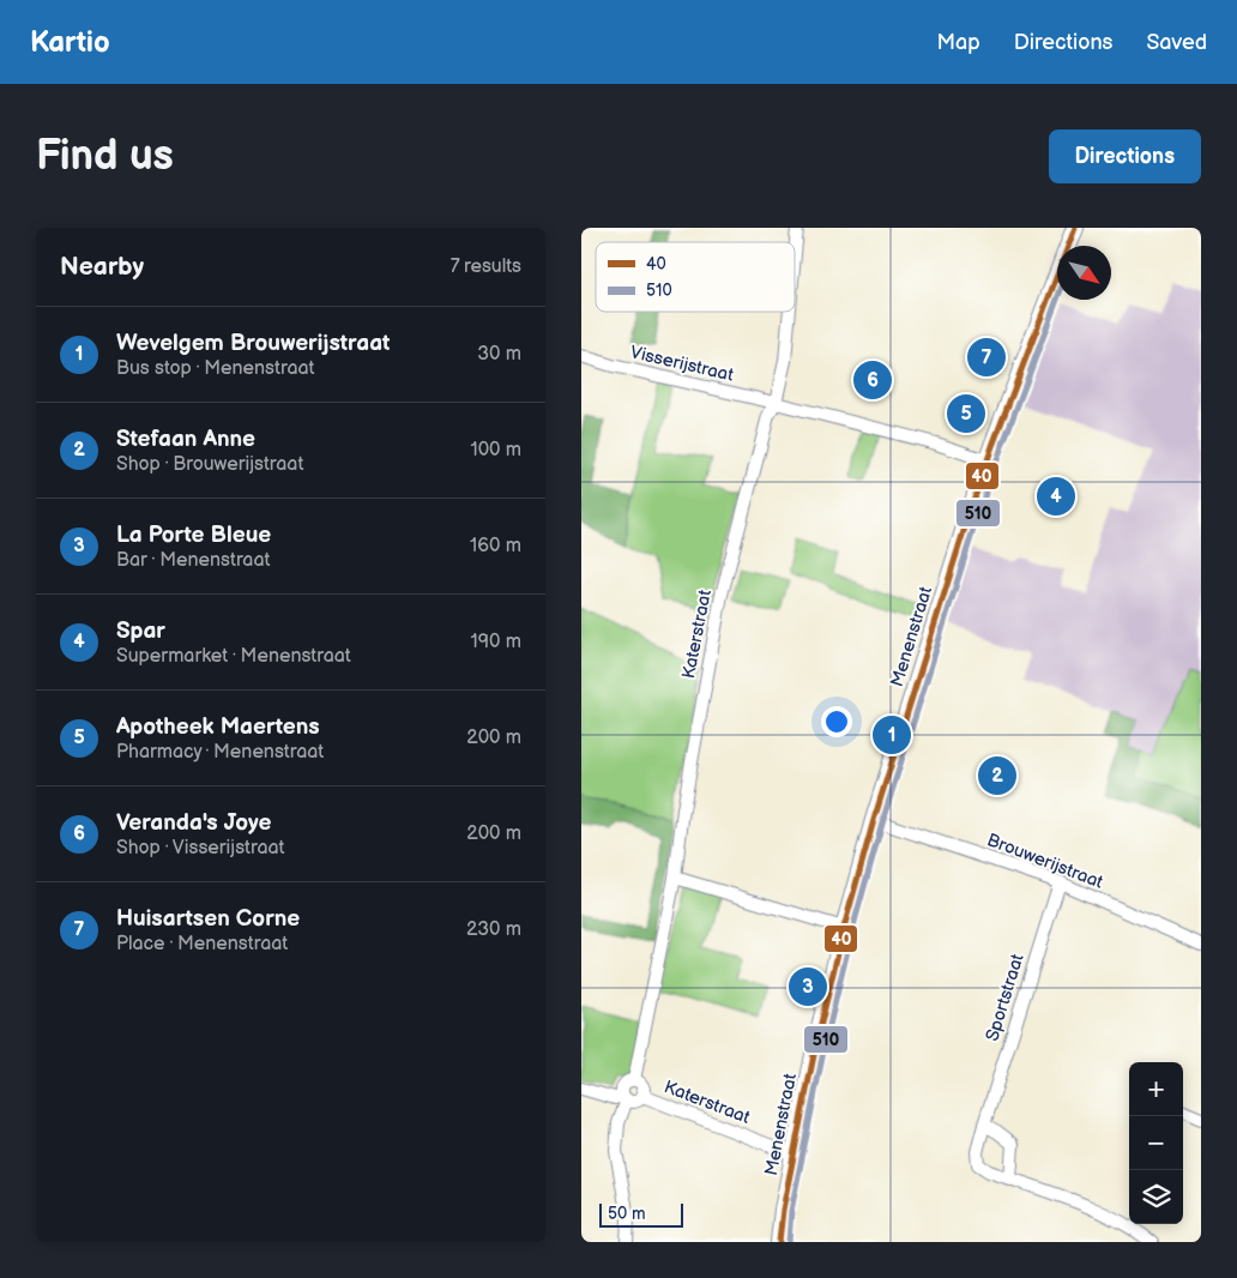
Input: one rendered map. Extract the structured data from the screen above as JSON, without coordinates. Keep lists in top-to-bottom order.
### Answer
{
  "streets": {
    "main road": ["Menenstraat"],
    "street": [
      "Visserijstraat",
      "Katerstraat",
      "Brouwerijstraat",
      "Sportstraat"
    ]
  },
  "crossings": [
    ["Visserijstraat", "Katerstraat"],
    ["Visserijstraat", "Menenstraat"],
    ["Katerstraat", "Menenstraat"],
    ["Menenstraat", "Brouwerijstraat"],
    ["Brouwerijstraat", "Sportstraat"]
  ],
  "lines": ["transit line 40", "transit line 510"],
  "legend": ["40", "510"],
  "scale_bar": "50 m",
  "north": "bottom right",
  "page": {
    "header": "Kartio",
    "nav": ["Map", "Directions", "Saved"],
    "buttons": "Directions",
    "title": "Find us",
    "heading": ["Nearby", "7 results"],
    "list": [
      {
        "mark": "1",
        "name": "Wevelgem Brouwerijstraat",
        "note": "Bus stop · Menenstraat",
        "value": "30 m"
      },
      {
        "mark": "2",
        "name": "Stefaan Anne",
        "note": "Shop · Brouwerijstraat",
        "value": "100 m"
      },
      {
        "mark": "3",
        "name": "La Porte Bleue",
        "note": "Bar · Menenstraat",
        "value": "160 m"
      },
      {
        "mark": "4",
        "name": "Spar",
        "note": "Supermarket · Menenstraat",
        "value": "190 m"
      },
      {
        "mark": "5",
        "name": "Apotheek Maertens",
        "note": "Pharmacy · Menenstraat",
        "value": "200 m"
      },
      {
        "mark": "6",
        "name": "Veranda's Joye",
        "note": "Shop · Visserijstraat",
        "value": "200 m"
      },
      {
        "mark": "7",
        "name": "Huisartsen Corne",
        "note": "Place · Menenstraat",
        "value": "230 m"
      }
    ],
    "pins": [
      "7",
      "6",
      "5",
      "4",
      "1",
      "2",
      "3"
    ],
    "map_buttons": ["+", "−"],
    "scale": "50 m"
  }
}
